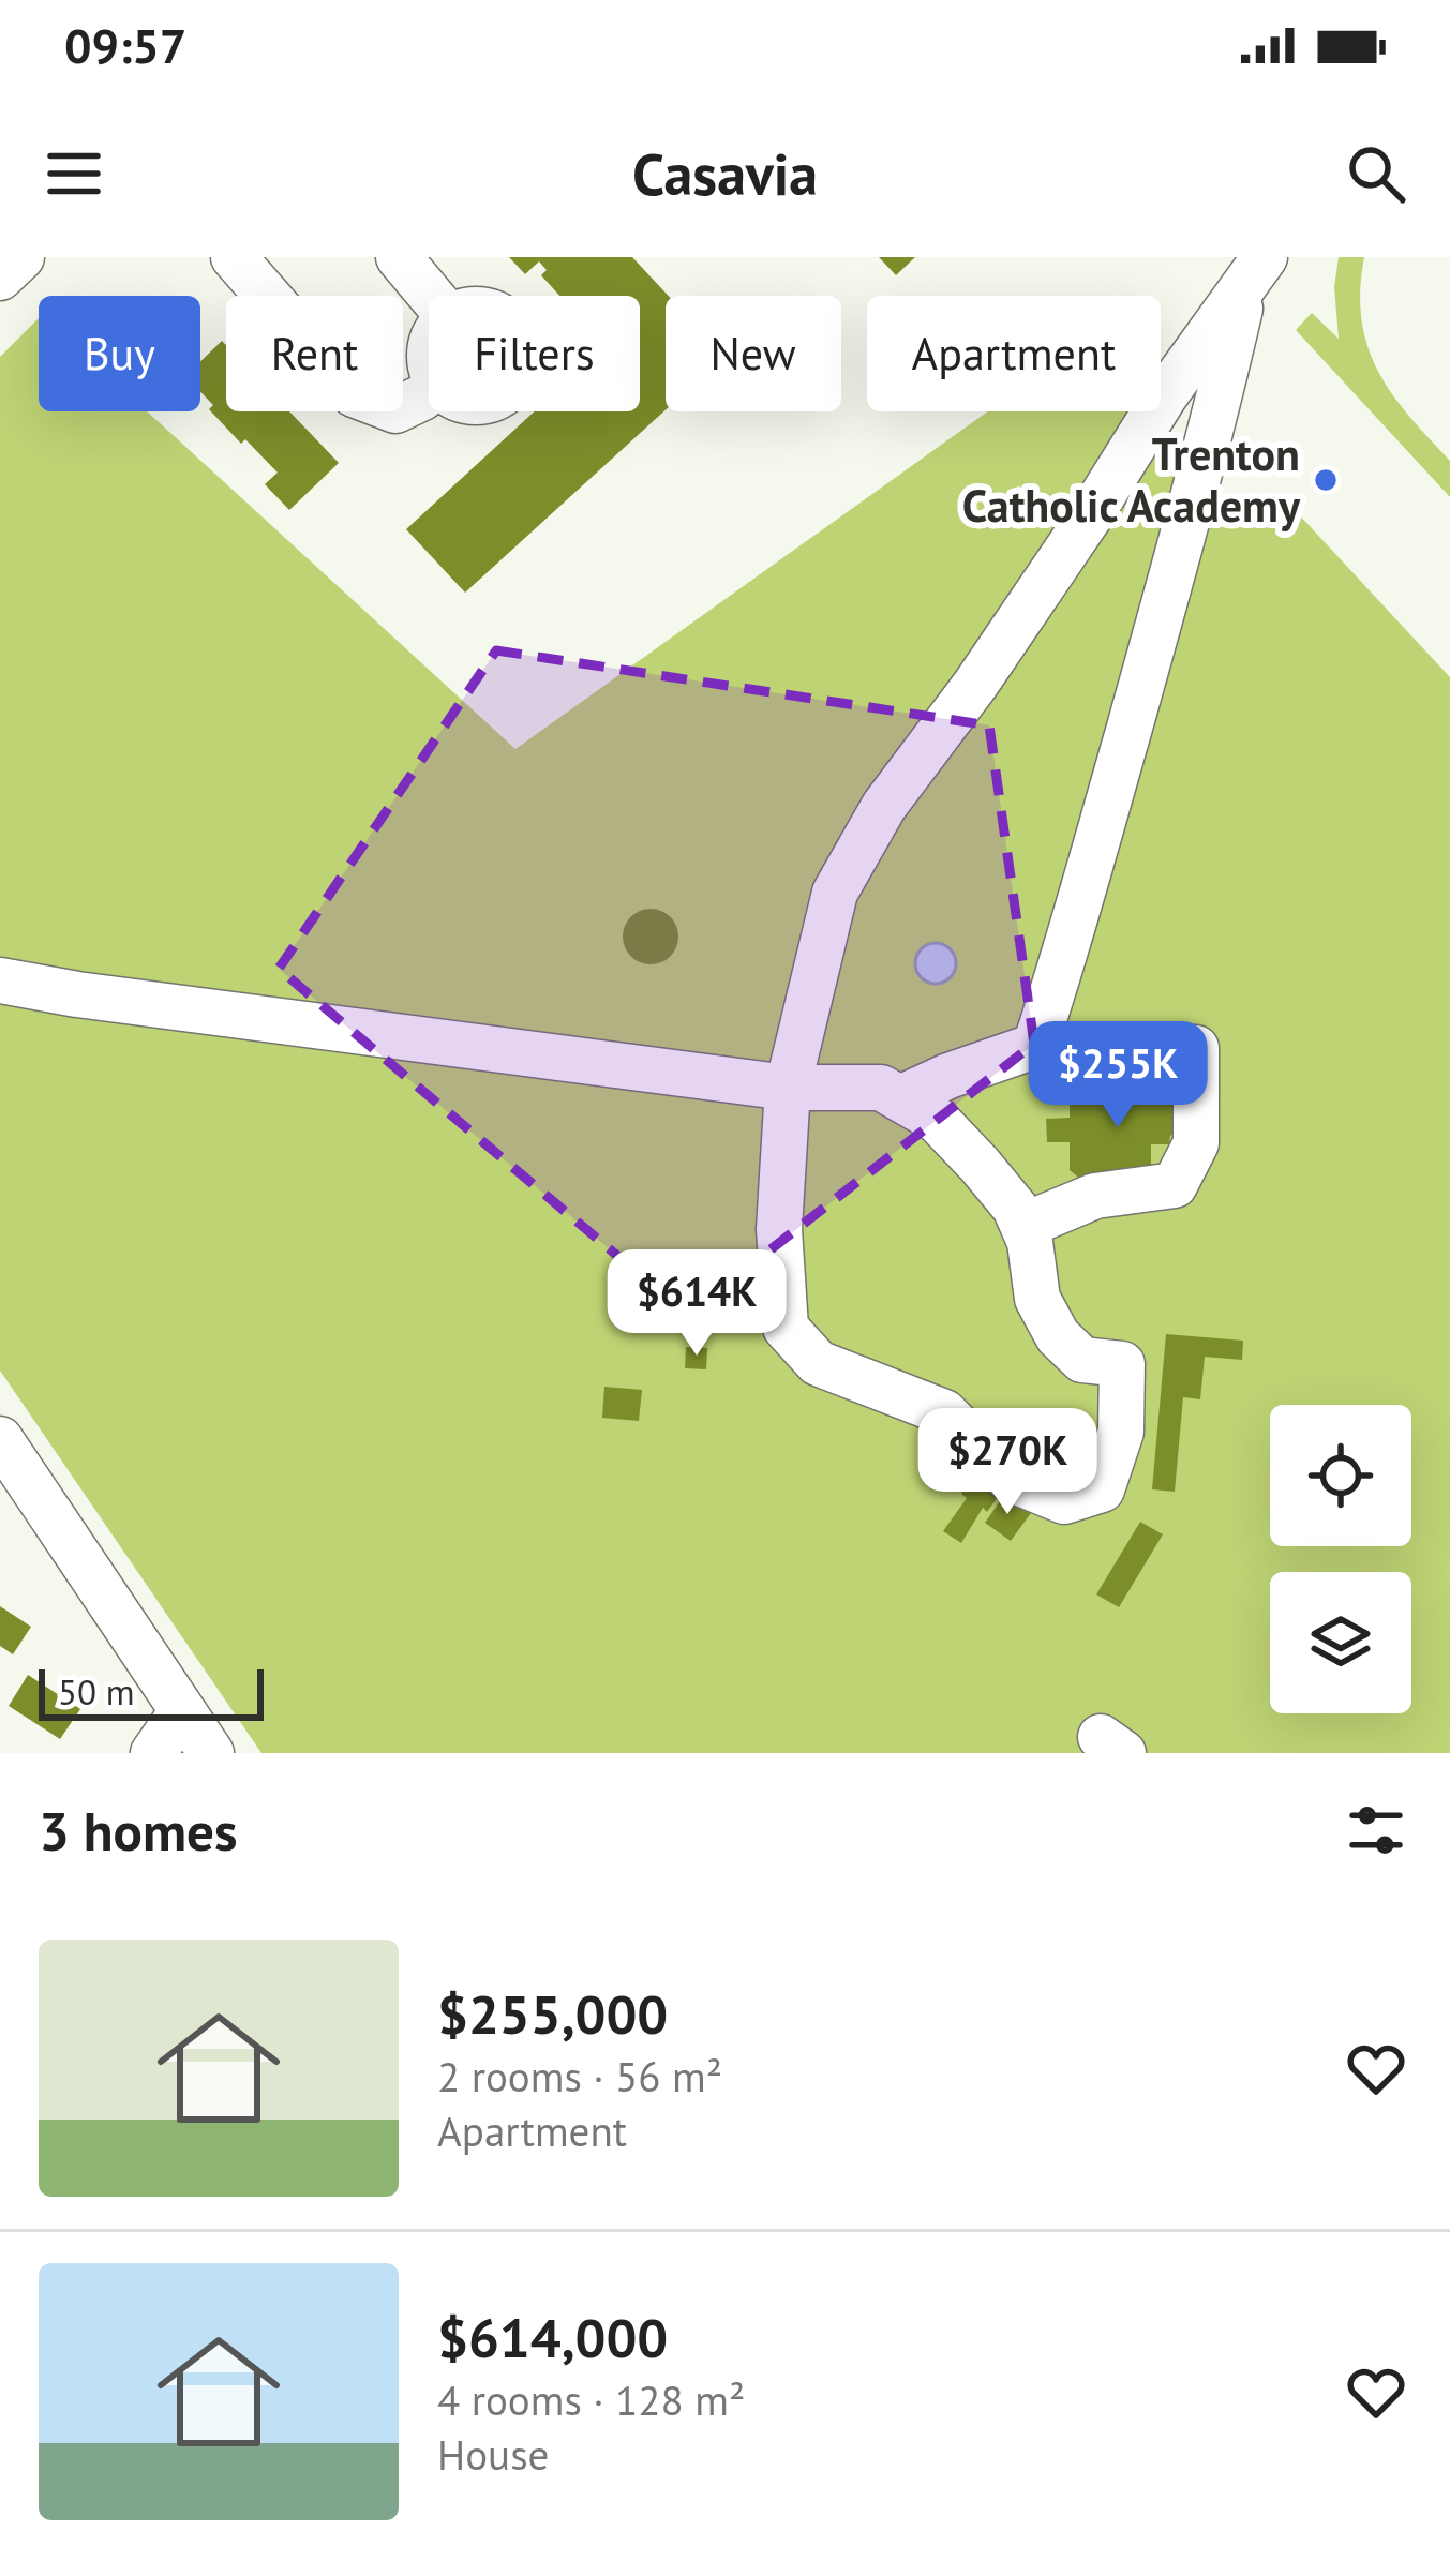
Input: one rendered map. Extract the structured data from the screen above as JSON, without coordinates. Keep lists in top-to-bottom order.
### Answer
{
  "places": ["Trenton Catholic Academy"],
  "scale_bar": "50 m",
  "page": {
    "status": "09:57",
    "header": "Casavia",
    "chip": [
      "Buy",
      "Rent",
      "Filters",
      "New",
      "Apartment"
    ],
    "price": ["$255K", "$614K", "$270K"],
    "scale": "50 m",
    "heading": "3 homes",
    "list": [
      {
        "name": "$255,000",
        "note": "2 rooms · 56 m² · Apartment"
      },
      {
        "name": "$614,000",
        "note": "4 rooms · 128 m² · House"
      }
    ]
  }
}
